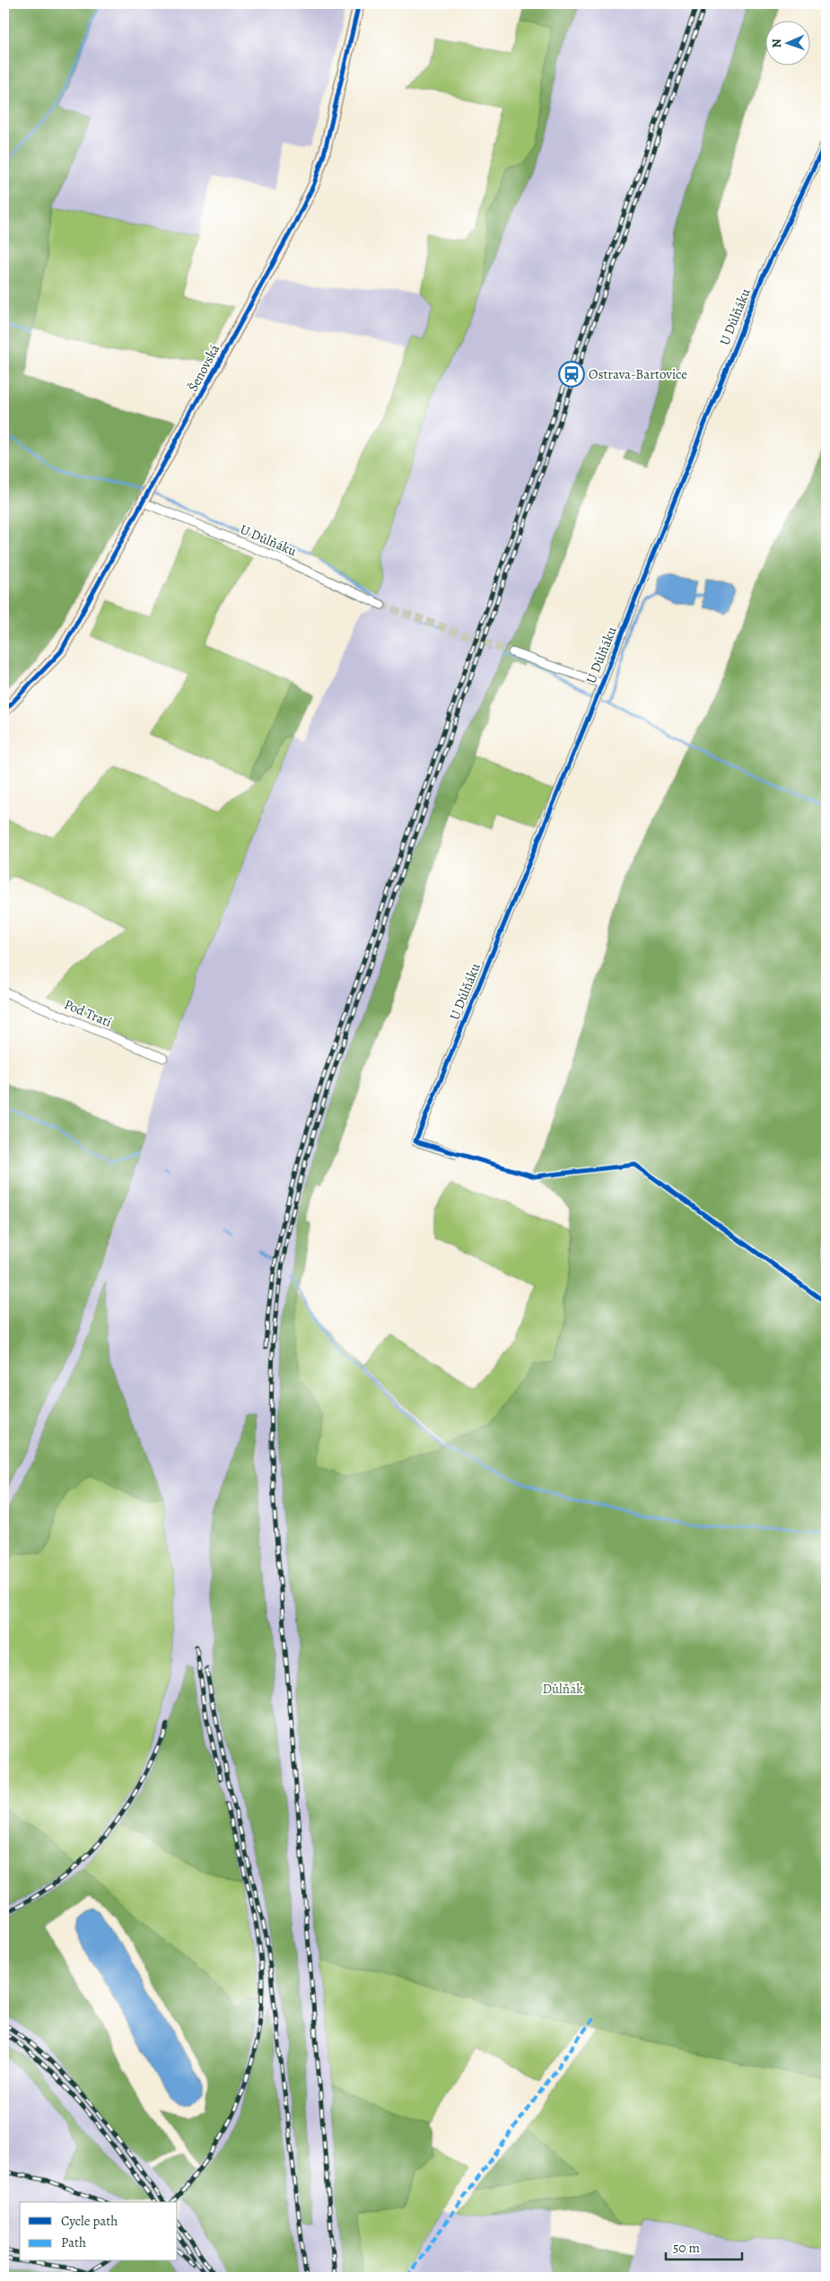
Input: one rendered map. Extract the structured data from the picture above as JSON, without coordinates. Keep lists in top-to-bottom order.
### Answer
{
  "streets": {
    "street": ["U Důlňáku", "Šenovská", "Pod Tratí"]
  },
  "crossings": [
    ["U Důlňáku", "Šenovská"]
  ],
  "parks": ["Důlňák"],
  "places": {
    "station": ["Ostrava-Bartovice"]
  },
  "legend": ["Cycle path", "Path"],
  "scale_bar": "50 m",
  "north": "left"
}
